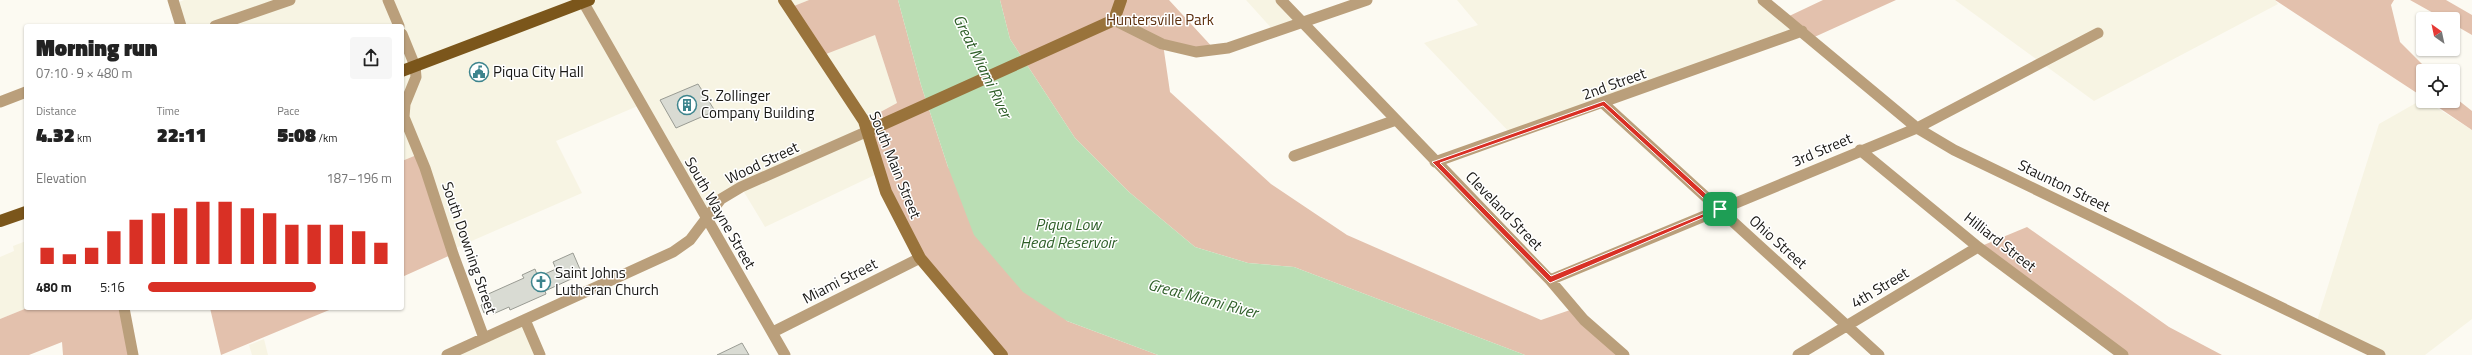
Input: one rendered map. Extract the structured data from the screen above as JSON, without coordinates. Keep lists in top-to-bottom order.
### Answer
{
  "streets": {
    "main road": ["South Main Street"],
    "street": [
      "2nd Street",
      "3rd Street",
      "Wood Street",
      "Staunton Street",
      "Cleveland Street",
      "South Wayne Street",
      "Ohio Street",
      "Hilliard Street",
      "South Downing Street",
      "Miami Street",
      "4th Street"
    ]
  },
  "crossings": [
    ["2nd Street", "Staunton Street"],
    ["2nd Street", "Cleveland Street"],
    ["2nd Street", "Ohio Street"],
    ["3rd Street", "Staunton Street"],
    ["3rd Street", "Cleveland Street"],
    ["3rd Street", "Ohio Street"],
    ["3rd Street", "Hilliard Street"],
    ["Wood Street", "South Main Street"],
    ["Wood Street", "South Wayne Street"],
    ["Wood Street", "South Downing Street"],
    ["South Main Street", "Miami Street"],
    ["South Wayne Street", "Miami Street"],
    ["Ohio Street", "4th Street"],
    ["Hilliard Street", "4th Street"]
  ],
  "water": ["Great Miami River", "Piqua Low Head Reservoir"],
  "parks": ["Huntersville Park"],
  "places": {
    "public building": ["Piqua City Hall"],
    "building": ["S. Zollinger Company Building"],
    "church": ["Saint Johns Lutheran Church"]
  },
  "north": "top left",
  "page": {
    "heading": ["Morning run", "07:10 · 9 × 480 m"],
    "stats": [
      ["Distance", "4.32 km"],
      ["Time", "22:11"],
      ["Pace", "5:08 /km"]
    ],
    "chart": ["Elevation", "187–196 m"],
    "list": [
      {
        "name": "480 m",
        "note": "5:16"
      }
    ]
  }
}
